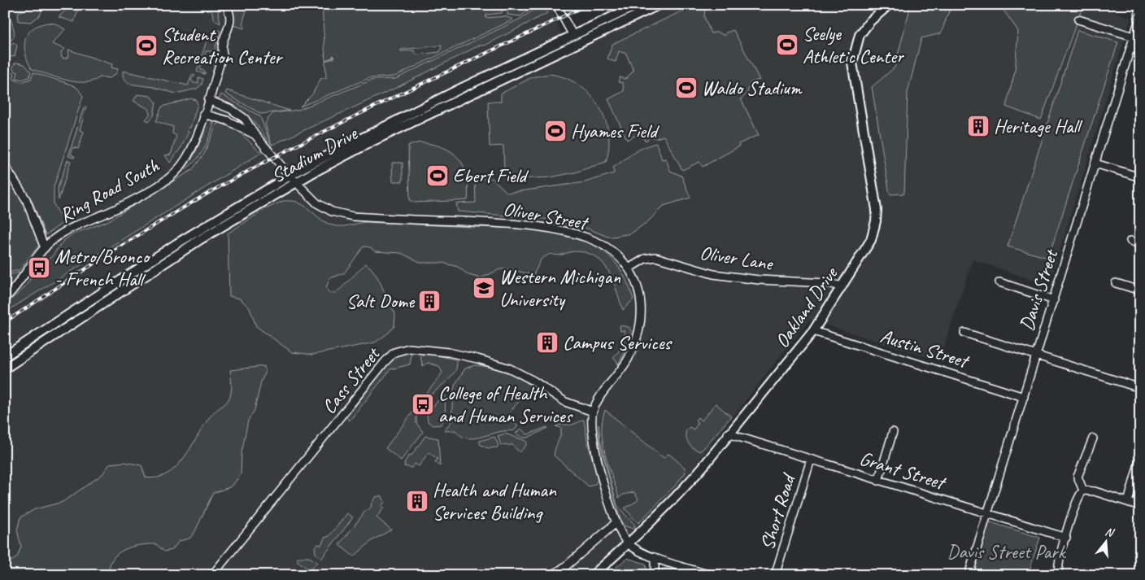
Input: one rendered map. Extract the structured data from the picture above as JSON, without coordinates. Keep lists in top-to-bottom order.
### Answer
{
  "streets": {
    "main road": ["Stadium Drive", "Oakland Drive"],
    "street": [
      "Ring Road South",
      "Oliver Street",
      "Oliver Lane",
      "Davis Street",
      "Austin Street",
      "Cass Street",
      "Grant Street",
      "Short Road"
    ]
  },
  "crossings": [
    ["Stadium Drive", "Oliver Street"],
    ["Ring Road South", "Oliver Street"],
    ["Oliver Street", "Oliver Lane"],
    ["Oliver Street", "Oakland Drive"],
    ["Oliver Street", "Cass Street"],
    ["Oliver Lane", "Oakland Drive"],
    ["Davis Street", "Austin Street"],
    ["Davis Street", "Grant Street"],
    ["Oakland Drive", "Austin Street"],
    ["Oakland Drive", "Grant Street"],
    ["Grant Street", "Short Road"]
  ],
  "parks": ["Davis Street Park"],
  "places": {
    "sports": [
      "Seelye Athletic Center",
      "Student Recreation Center",
      "Waldo Stadium",
      "Hyames Field",
      "Ebert Field"
    ],
    "building": [
      "Heritage Hall",
      "Salt Dome",
      "Campus Services",
      "Health and Human Services Building"
    ],
    "bus stop": ["Metro/Bronco - French Hall", "College of Health and Human Services"],
    "school or university": ["Western Michigan University"]
  },
  "north": "top"
}
